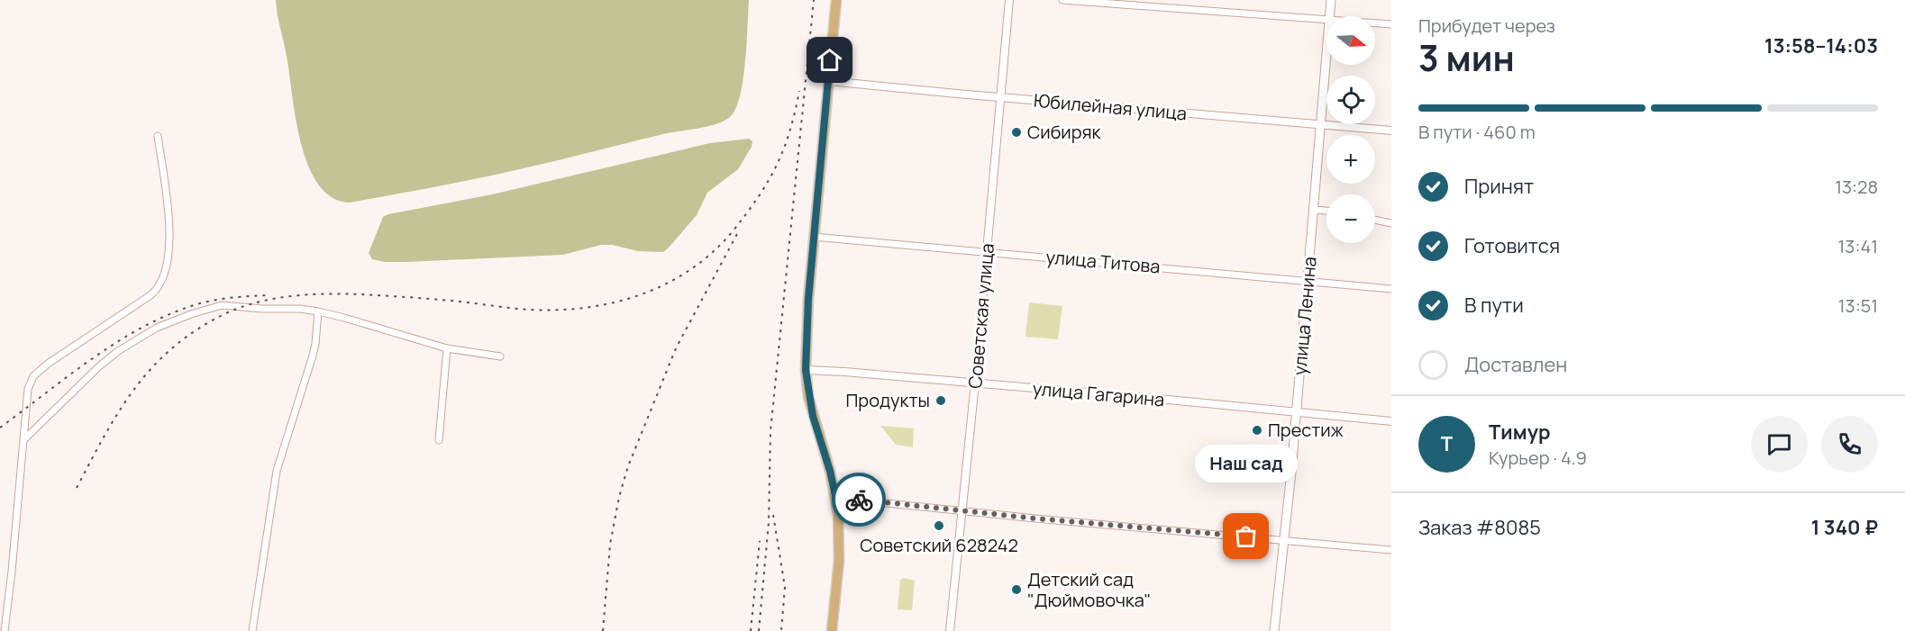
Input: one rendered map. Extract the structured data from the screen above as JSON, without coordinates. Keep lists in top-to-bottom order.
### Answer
{
  "streets": {
    "main road": ["улица Ленина"],
    "street": [
      "Юбилейная улица",
      "улица Титова",
      "Советская улица",
      "улица Гагарина"
    ]
  },
  "crossings": [
    ["Юбилейная улица", "Советская улица"],
    ["Юбилейная улица", "улица Ленина"],
    ["улица Титова", "Советская улица"],
    ["улица Титова", "улица Ленина"],
    ["Советская улица", "улица Гагарина"],
    ["улица Ленина", "улица Гагарина"]
  ],
  "places": [
    "Сибиряк",
    "Продукты",
    "Престиж",
    "Советский 628242",
    "Наш сад",
    "Детский сад \"Дюймовочка\""
  ],
  "north": "right",
  "page": {
    "heading": ["3 мин", "Прибудет через", "13:58–14:03"],
    "panel": [
      "Тимур",
      "Курьер · 4.9",
      "Заказ #8085",
      "1 340 ₽"
    ],
    "map_buttons": ["+", "−"],
    "bar": "В пути · 460 m",
    "list": [
      ["Принят", "13:28"],
      ["Готовится", "13:41"],
      ["В пути", "13:51"],
      "Доставлен"
    ],
    "round": "Т",
    "bubble": "Наш сад"
  }
}
